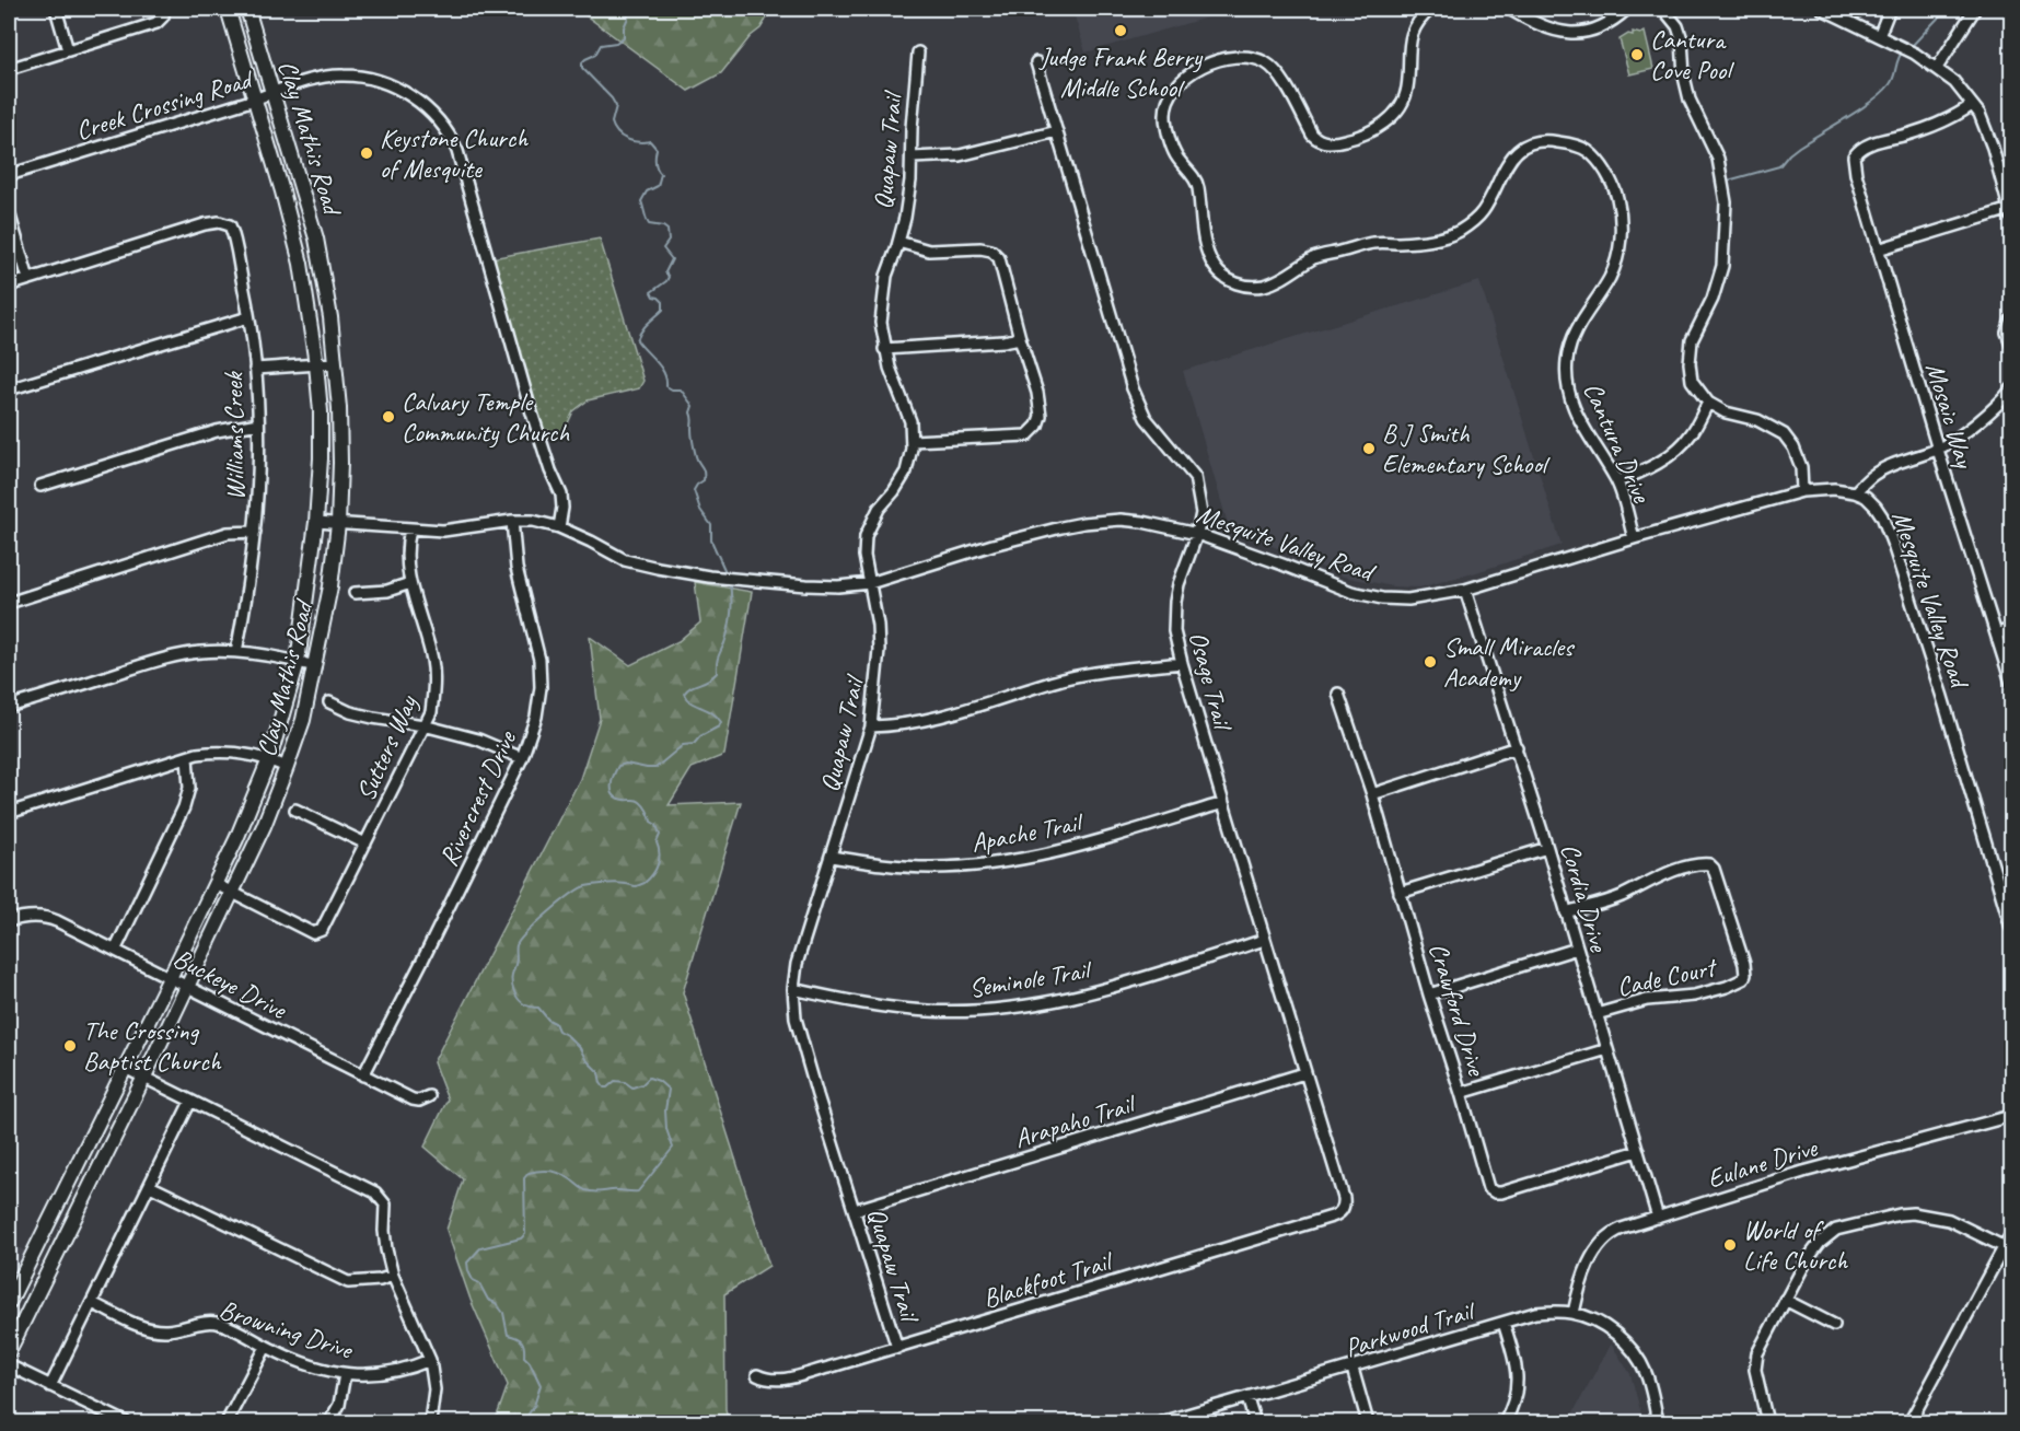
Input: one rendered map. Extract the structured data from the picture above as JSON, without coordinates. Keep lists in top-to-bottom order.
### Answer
{
  "streets": {
    "main road": ["Clay Mathis Road"],
    "street": [
      "Creek Crossing Road",
      "Quapaw Trail",
      "Mosaic Way",
      "Williams Creek",
      "Cantura Drive",
      "Mesquite Valley Road",
      "Osage Trail",
      "Sutters Way",
      "Rivercrest Drive",
      "Apache Trail",
      "Cordia Drive",
      "Cade Court",
      "Seminole Trail",
      "Buckeye Drive",
      "Crawford Drive",
      "Arapaho Trail",
      "Eulane Drive",
      "Blackfoot Trail",
      "Browning Drive",
      "Parkwood Trail"
    ]
  },
  "crossings": [
    ["Creek Crossing Road", "Clay Mathis Road"],
    ["Creek Crossing Road", "Mesquite Valley Road"],
    ["Clay Mathis Road", "Mesquite Valley Road"],
    ["Clay Mathis Road", "Sutters Way"],
    ["Clay Mathis Road", "Buckeye Drive"],
    ["Quapaw Trail", "Mesquite Valley Road"],
    ["Quapaw Trail", "Apache Trail"],
    ["Quapaw Trail", "Seminole Trail"],
    ["Quapaw Trail", "Arapaho Trail"],
    ["Quapaw Trail", "Blackfoot Trail"],
    ["Cantura Drive", "Mesquite Valley Road"],
    ["Mesquite Valley Road", "Osage Trail"],
    ["Mesquite Valley Road", "Sutters Way"],
    ["Mesquite Valley Road", "Rivercrest Drive"],
    ["Mesquite Valley Road", "Cordia Drive"],
    ["Osage Trail", "Apache Trail"],
    ["Osage Trail", "Seminole Trail"],
    ["Osage Trail", "Arapaho Trail"],
    ["Osage Trail", "Blackfoot Trail"],
    ["Rivercrest Drive", "Buckeye Drive"],
    ["Cordia Drive", "Cade Court"],
    ["Cordia Drive", "Crawford Drive"],
    ["Cordia Drive", "Eulane Drive"],
    ["Eulane Drive", "Parkwood Trail"]
  ],
  "places": [
    "Judge Frank Berry Middle School",
    "Cantura Cove Pool",
    "Keystone Church of Mesquite",
    "Calvary Temple Community Church",
    "B J Smith Elementary School",
    "Small Miracles Academy",
    "The Crossing Baptist Church",
    "World of Life Church"
  ]
}
